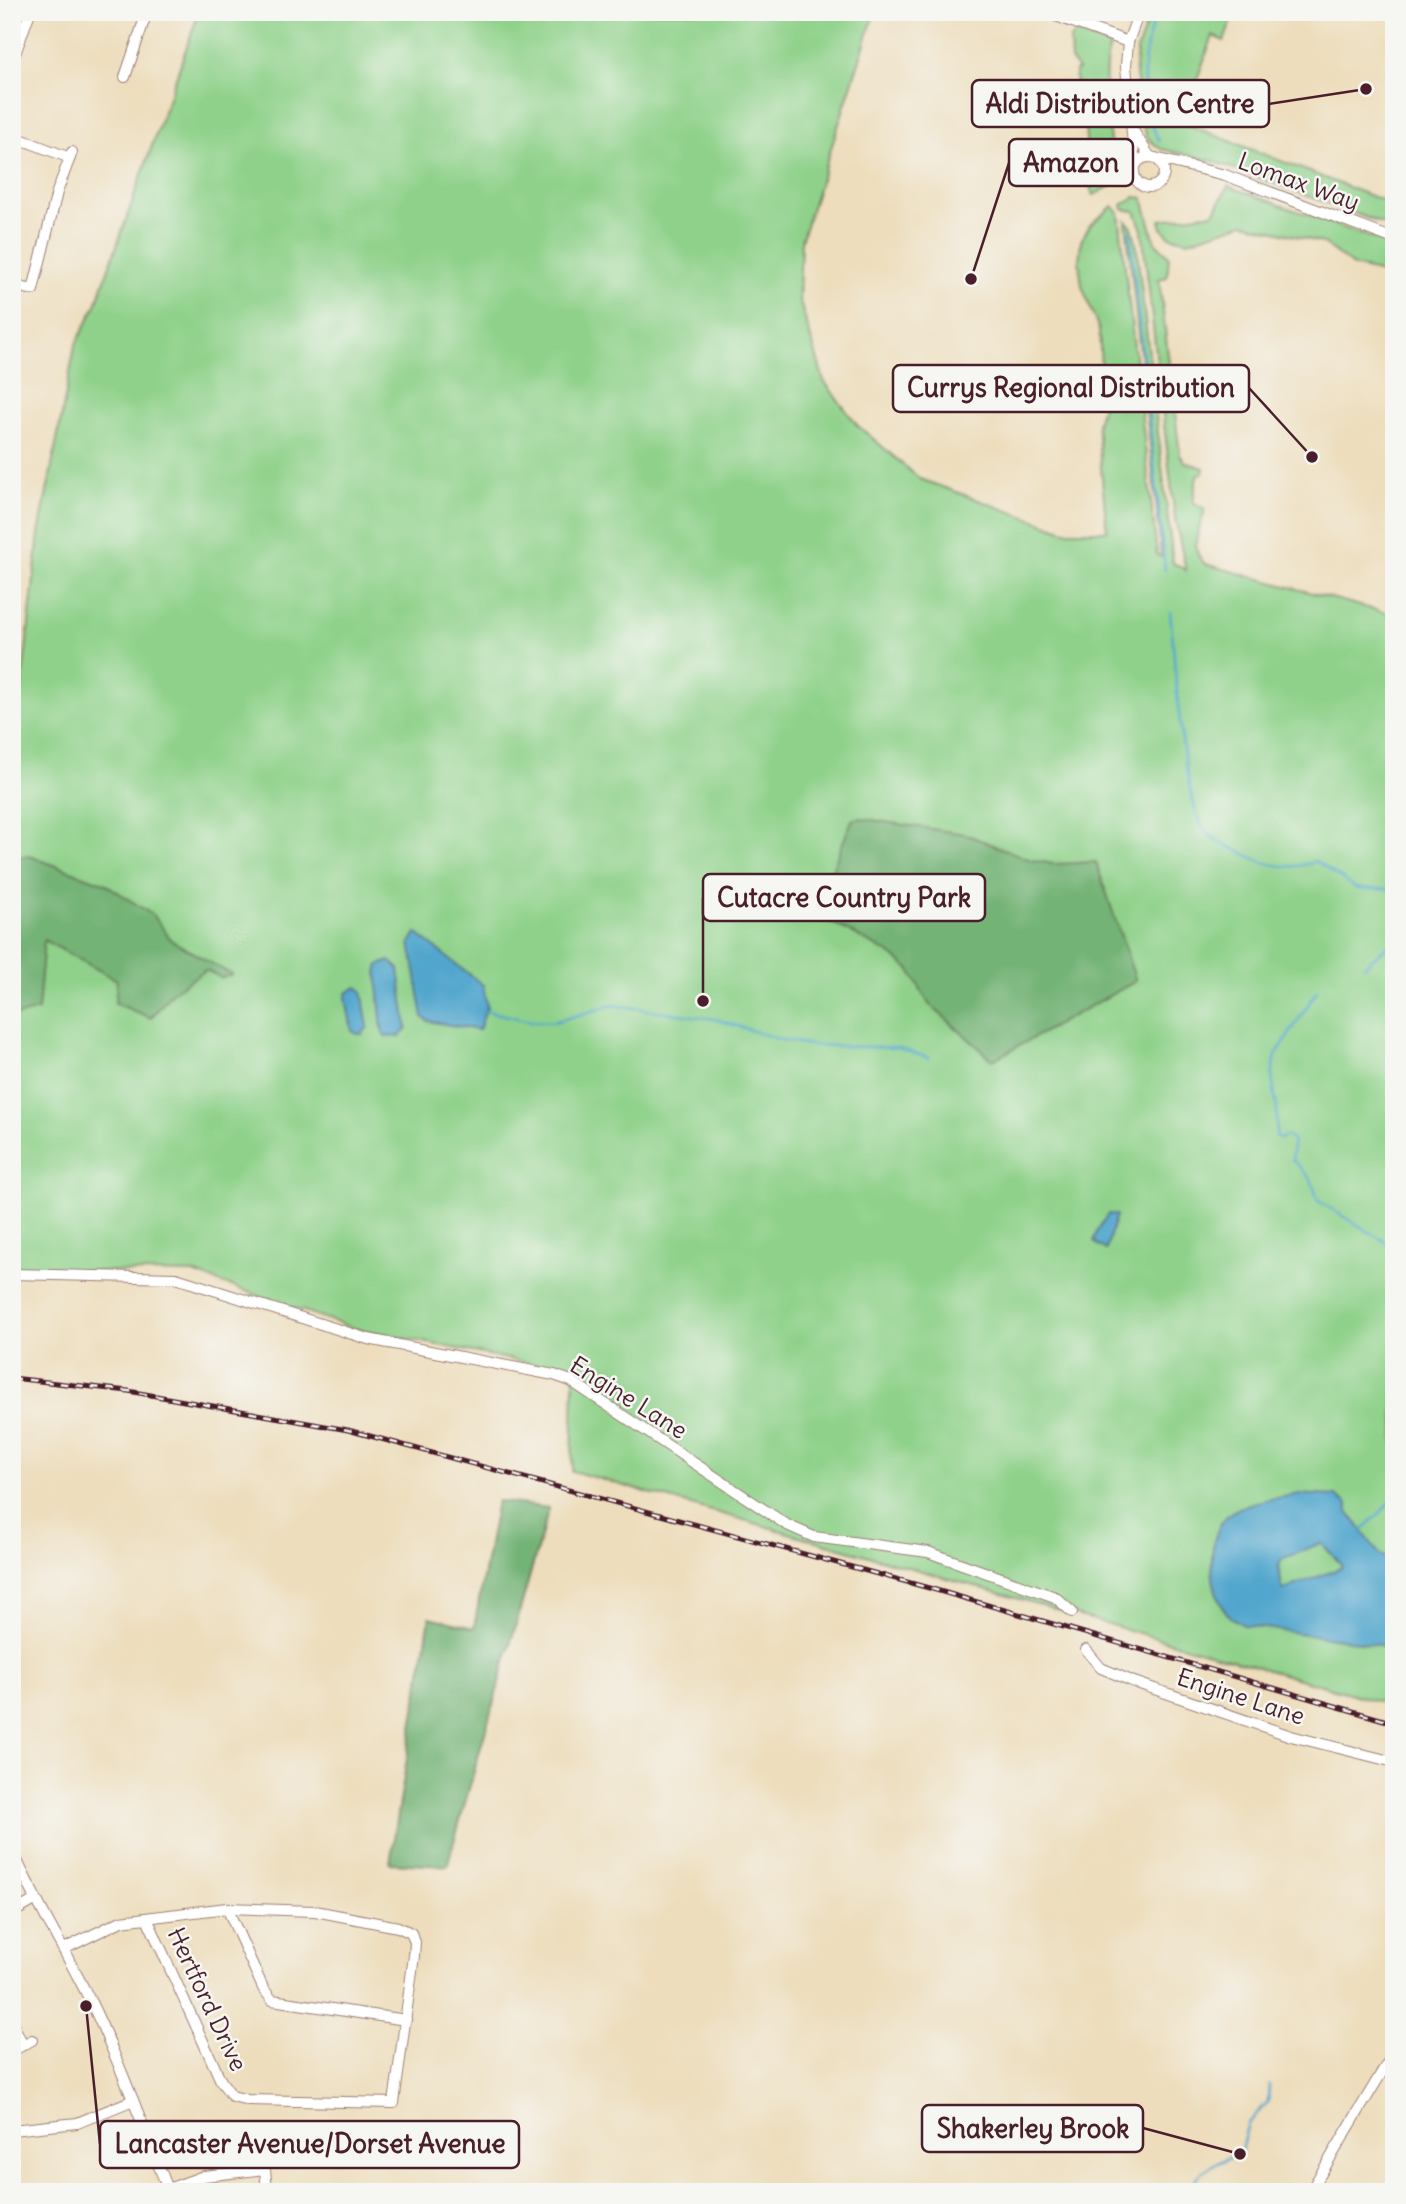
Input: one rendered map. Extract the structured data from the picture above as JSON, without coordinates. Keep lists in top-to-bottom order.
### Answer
{
  "streets": {
    "street": ["Lomax Way", "Engine Lane", "Hertford Drive"]
  },
  "places": [
    "Aldi Distribution Centre",
    "Amazon",
    "Currys Regional Distribution",
    "Cutacre Country Park",
    "Lancaster Avenue/Dorset Avenue",
    "Shakerley Brook"
  ]
}
